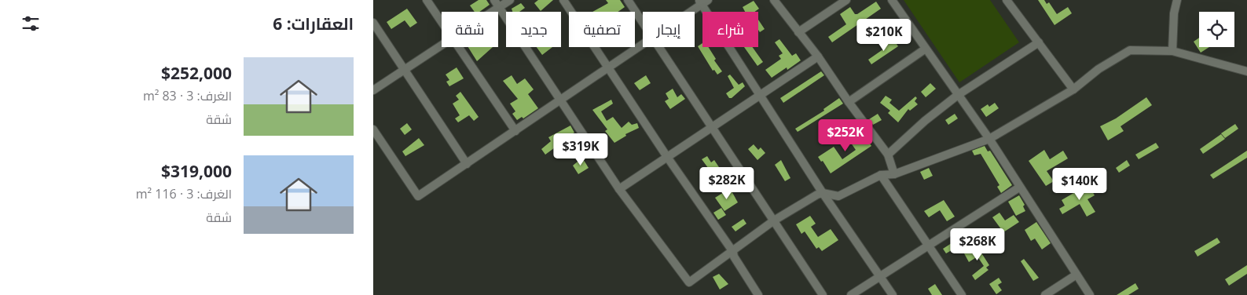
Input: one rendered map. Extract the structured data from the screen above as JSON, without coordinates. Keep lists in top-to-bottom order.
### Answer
{
  "page": {
    "heading": "العقارات: 6",
    "chip": [
      "شراء",
      "إيجار",
      "تصفية",
      "جديد",
      "شقة"
    ],
    "price": [
      "$210K",
      "$252K",
      "$319K",
      "$282K",
      "$140K",
      "$268K"
    ],
    "list": [
      {
        "name": "$252,000",
        "note": "الغرف: 3 · 83 m² · شقة"
      },
      {
        "name": "$319,000",
        "note": "الغرف: 3 · 116 m² · شقة"
      }
    ]
  }
}
